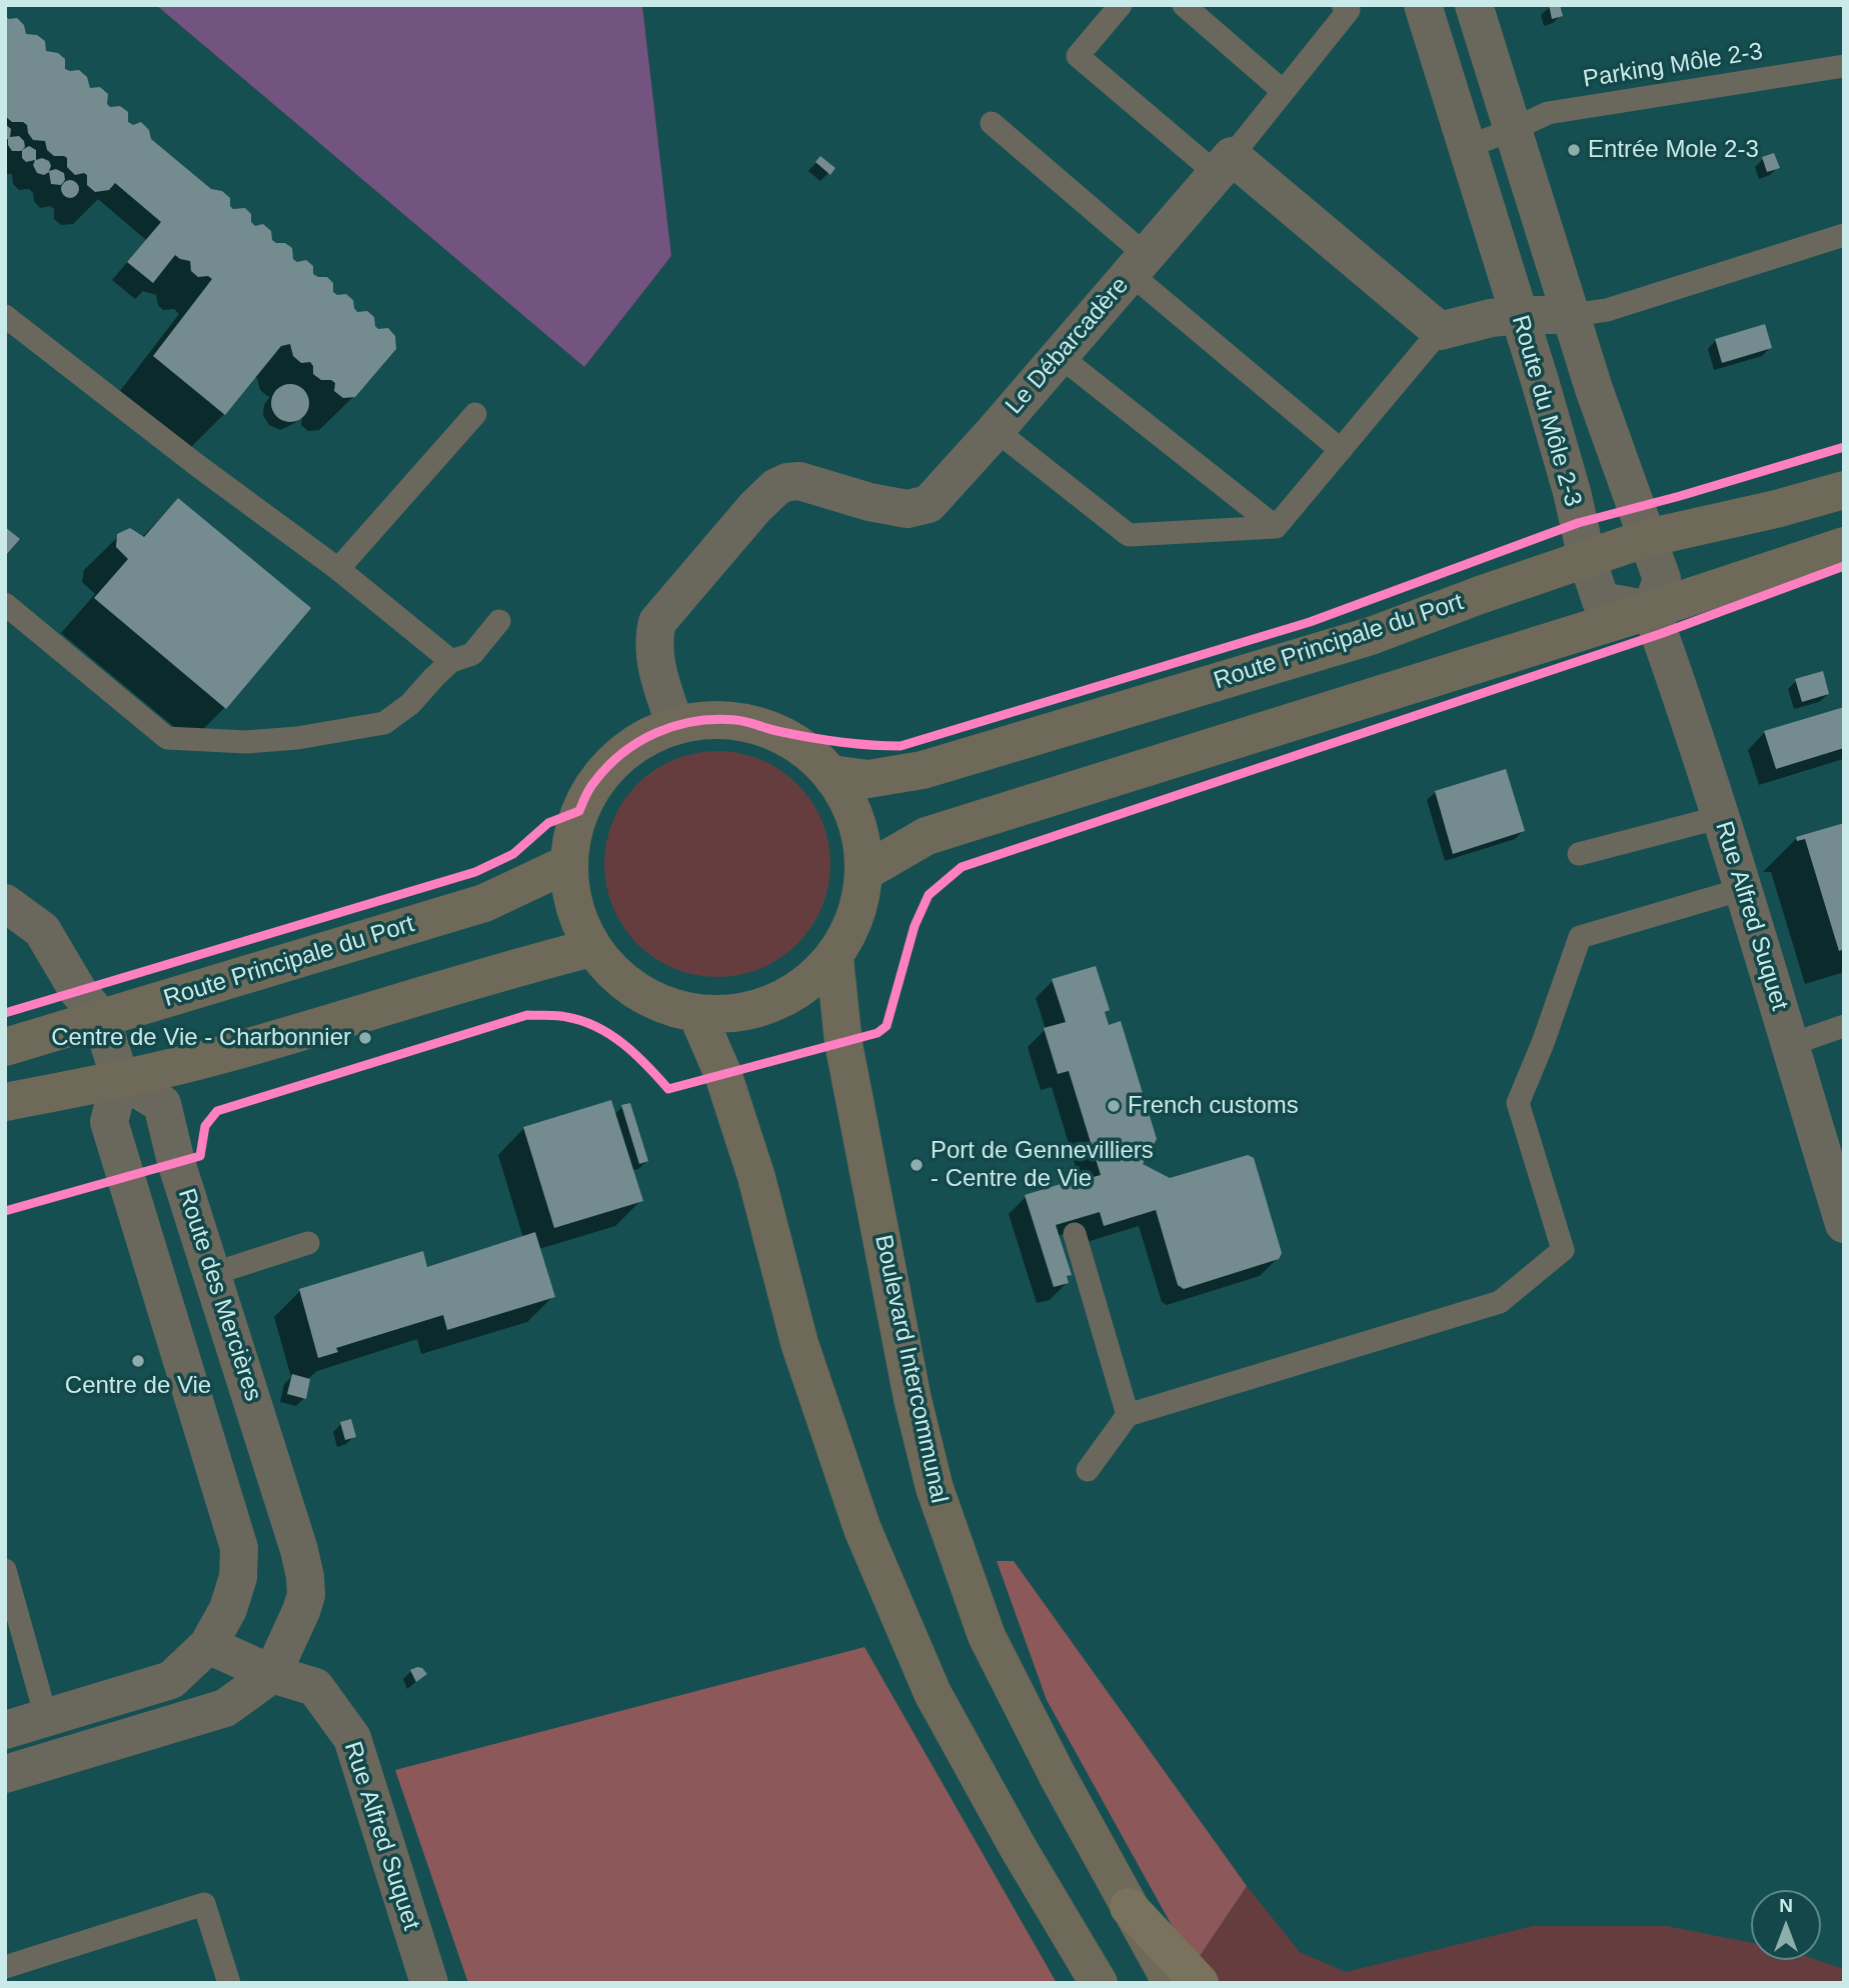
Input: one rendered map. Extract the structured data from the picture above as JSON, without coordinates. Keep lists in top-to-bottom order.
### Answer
{
  "streets": {
    "main road": ["Route Principale du Port", "Boulevard Intercommunal"],
    "street": [
      "Le Débarcadère",
      "Route du Môle 2-3",
      "Rue Alfred Suquet",
      "Route des Mercières"
    ],
    "lane": ["Parking Môle 2-3"]
  },
  "crossings": [
    ["Parking Môle 2-3", "Route du Môle 2-3"],
    ["Route du Môle 2-3", "Route Principale du Port"],
    ["Route du Môle 2-3", "Rue Alfred Suquet"],
    ["Rue Alfred Suquet", "Route des Mercières"]
  ],
  "places": [
    "Entrée Mole 2-3",
    "Centre de Vie - Charbonnier",
    "French customs",
    "Port de Gennevilliers - Centre de Vie",
    "Centre de Vie"
  ],
  "north": "top"
}
